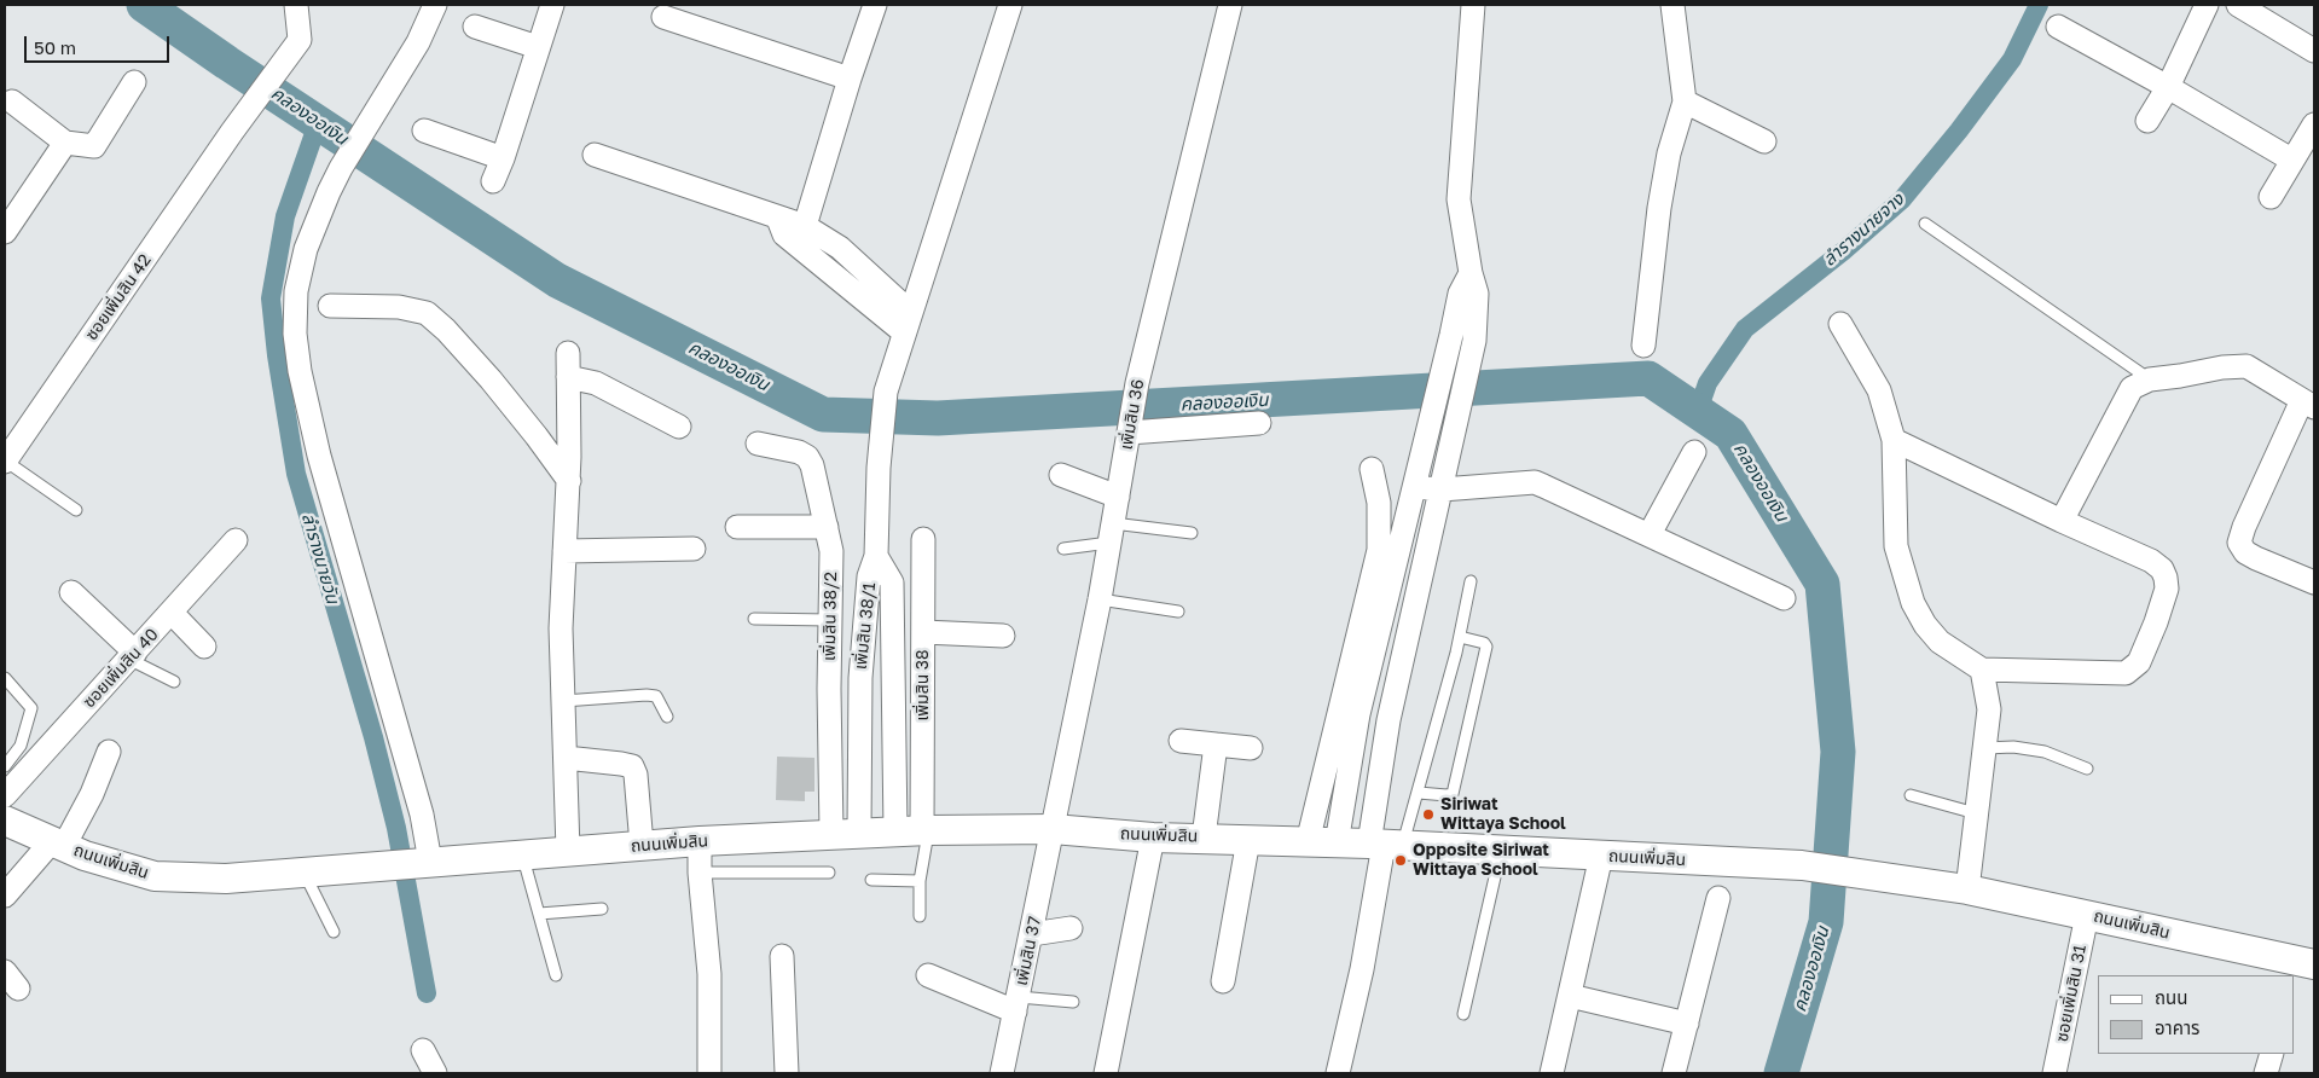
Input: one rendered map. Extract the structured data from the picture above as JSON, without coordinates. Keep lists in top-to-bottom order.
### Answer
{
  "streets": {
    "street": [
      "ซอยเพิ่มสิน 42",
      "เพิ่มสิน 36",
      "เพิ่มสิน 38/2",
      "เพิ่มสิน 38/1",
      "ซอยเพิ่มสิน 40",
      "เพิ่มสิน 38",
      "ถนนเพิ่มสิน",
      "เพิ่มสิน 37",
      "ซอยเพิ่มสิน 31"
    ]
  },
  "crossings": [
    ["เพิ่มสิน 36", "ถนนเพิ่มสิน"],
    ["เพิ่มสิน 36", "เพิ่มสิน 37"],
    ["เพิ่มสิน 38/2", "เพิ่มสิน 38/1"],
    ["เพิ่มสิน 38/2", "ถนนเพิ่มสิน"],
    ["เพิ่มสิน 38/1", "เพิ่มสิน 38"],
    ["เพิ่มสิน 38/1", "ถนนเพิ่มสิน"],
    ["เพิ่มสิน 38", "ถนนเพิ่มสิน"],
    ["ถนนเพิ่มสิน", "เพิ่มสิน 37"],
    ["ถนนเพิ่มสิน", "ซอยเพิ่มสิน 31"]
  ],
  "water": ["คลองออเงิน", "ลำรางนายจาง", "ลำรางนายวัน"],
  "places": ["Siriwat Wittaya School", "Opposite Siriwat Wittaya School"],
  "legend": ["ถนน", "อาคาร"],
  "scale_bar": "50 m"
}
